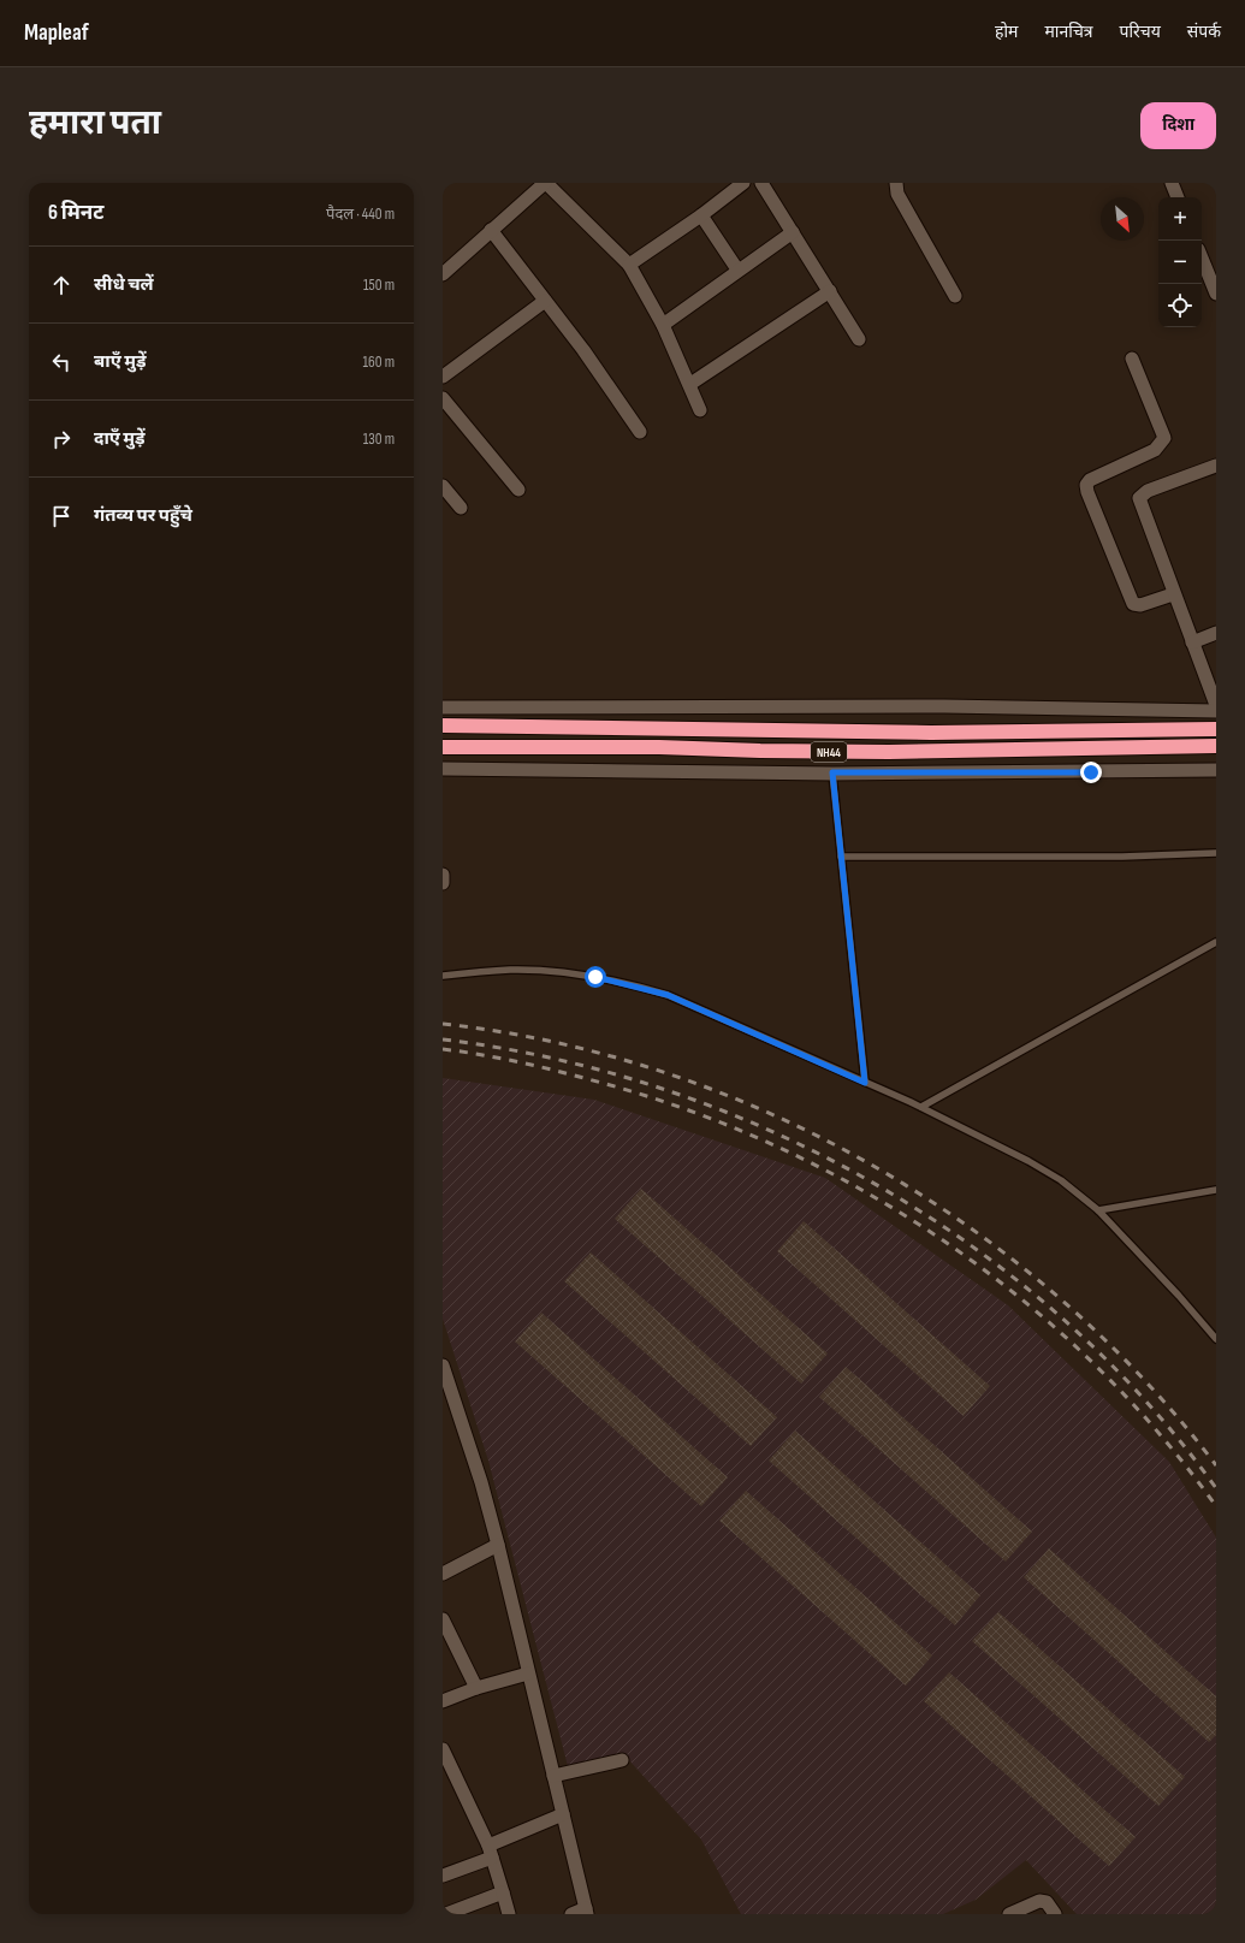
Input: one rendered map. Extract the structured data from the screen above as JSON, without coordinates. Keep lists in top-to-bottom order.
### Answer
{
  "streets": {
    "highway": ["NH44"]
  },
  "north": "bottom right",
  "page": {
    "header": "Mapleaf",
    "nav": [
      "होम",
      "मानचित्र",
      "परिचय",
      "संपर्क"
    ],
    "buttons": "दिशा",
    "title": "हमारा पता",
    "heading": ["6 मिनट", "पैदल · 440 m"],
    "map_buttons": ["+", "−"],
    "list": [
      ["सीधे चलें", "150 m"],
      ["बाएँ मुड़ें", "160 m"],
      ["दाएँ मुड़ें", "130 m"],
      "गंतव्य पर पहुँचे"
    ]
  }
}
